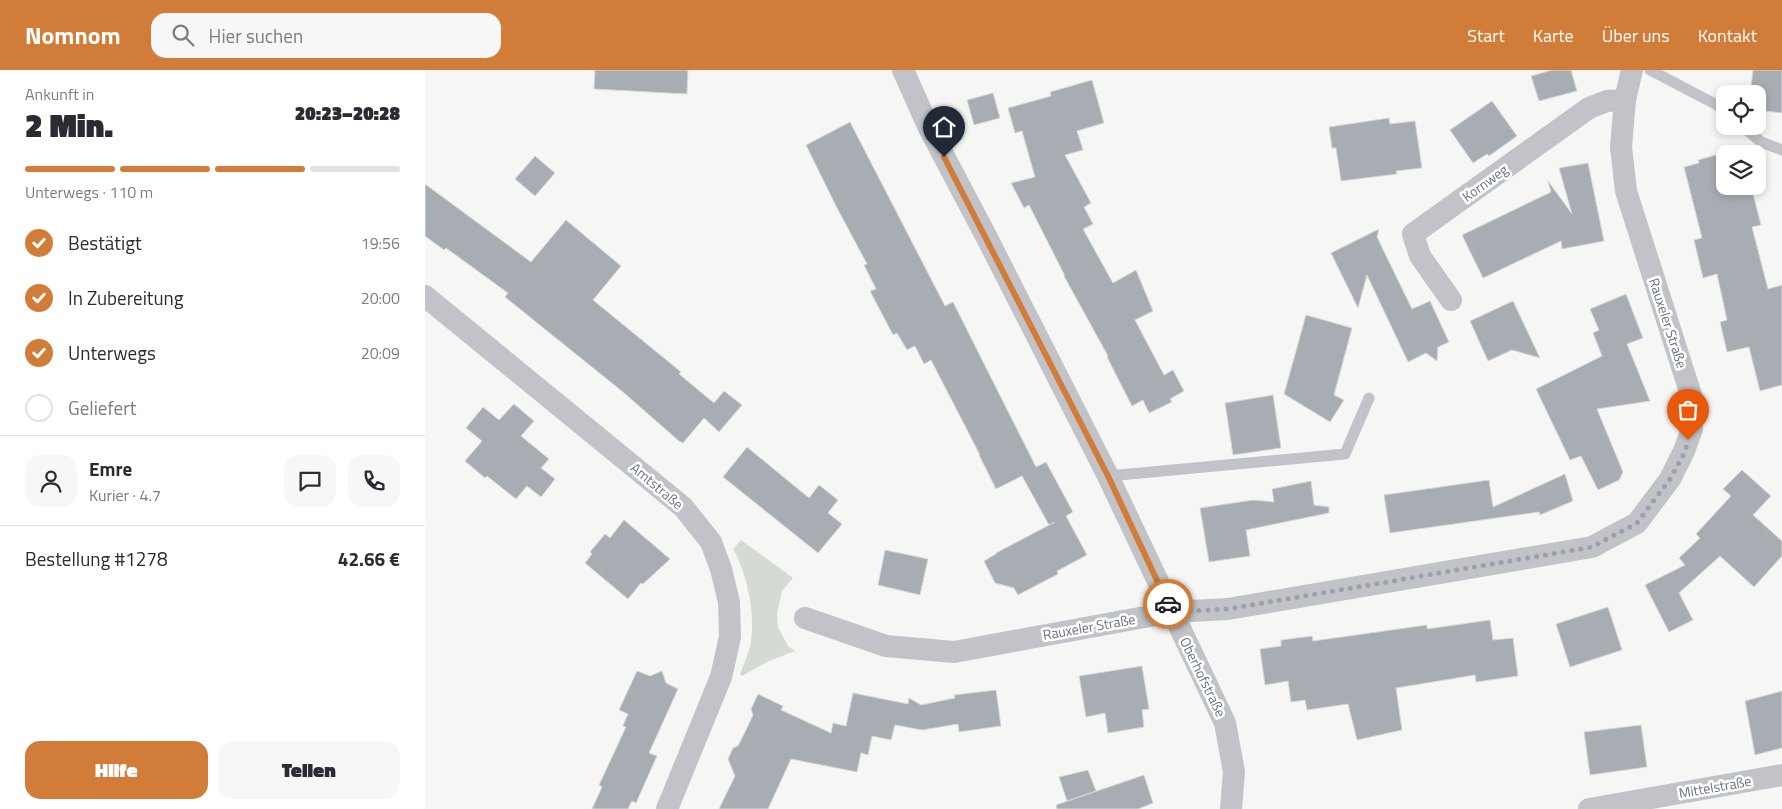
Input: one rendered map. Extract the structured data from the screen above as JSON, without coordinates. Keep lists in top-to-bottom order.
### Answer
{
  "streets": {
    "street": [
      "Kornweg",
      "Rauxeler Straße",
      "Amtstraße",
      "Oberhofstraße",
      "Mittelstraße"
    ]
  },
  "crossings": [
    ["Kornweg", "Rauxeler Straße"],
    ["Rauxeler Straße", "Oberhofstraße"]
  ],
  "page": {
    "header": "Nomnom",
    "search": "Hier suchen",
    "nav": [
      "Start",
      "Karte",
      "Über uns",
      "Kontakt"
    ],
    "heading": ["2 Min.", "Ankunft in", "20:23–20:28"],
    "panel": [
      "Emre",
      "Kurier · 4.7",
      "Bestellung #1278",
      "42.66 €"
    ],
    "bar": "Unterwegs · 110 m",
    "list": [
      ["Bestätigt", "19:56"],
      ["In Zubereitung", "20:00"],
      ["Unterwegs", "20:09"],
      "Geliefert"
    ],
    "buttons": ["Hilfe", "Teilen"]
  }
}
